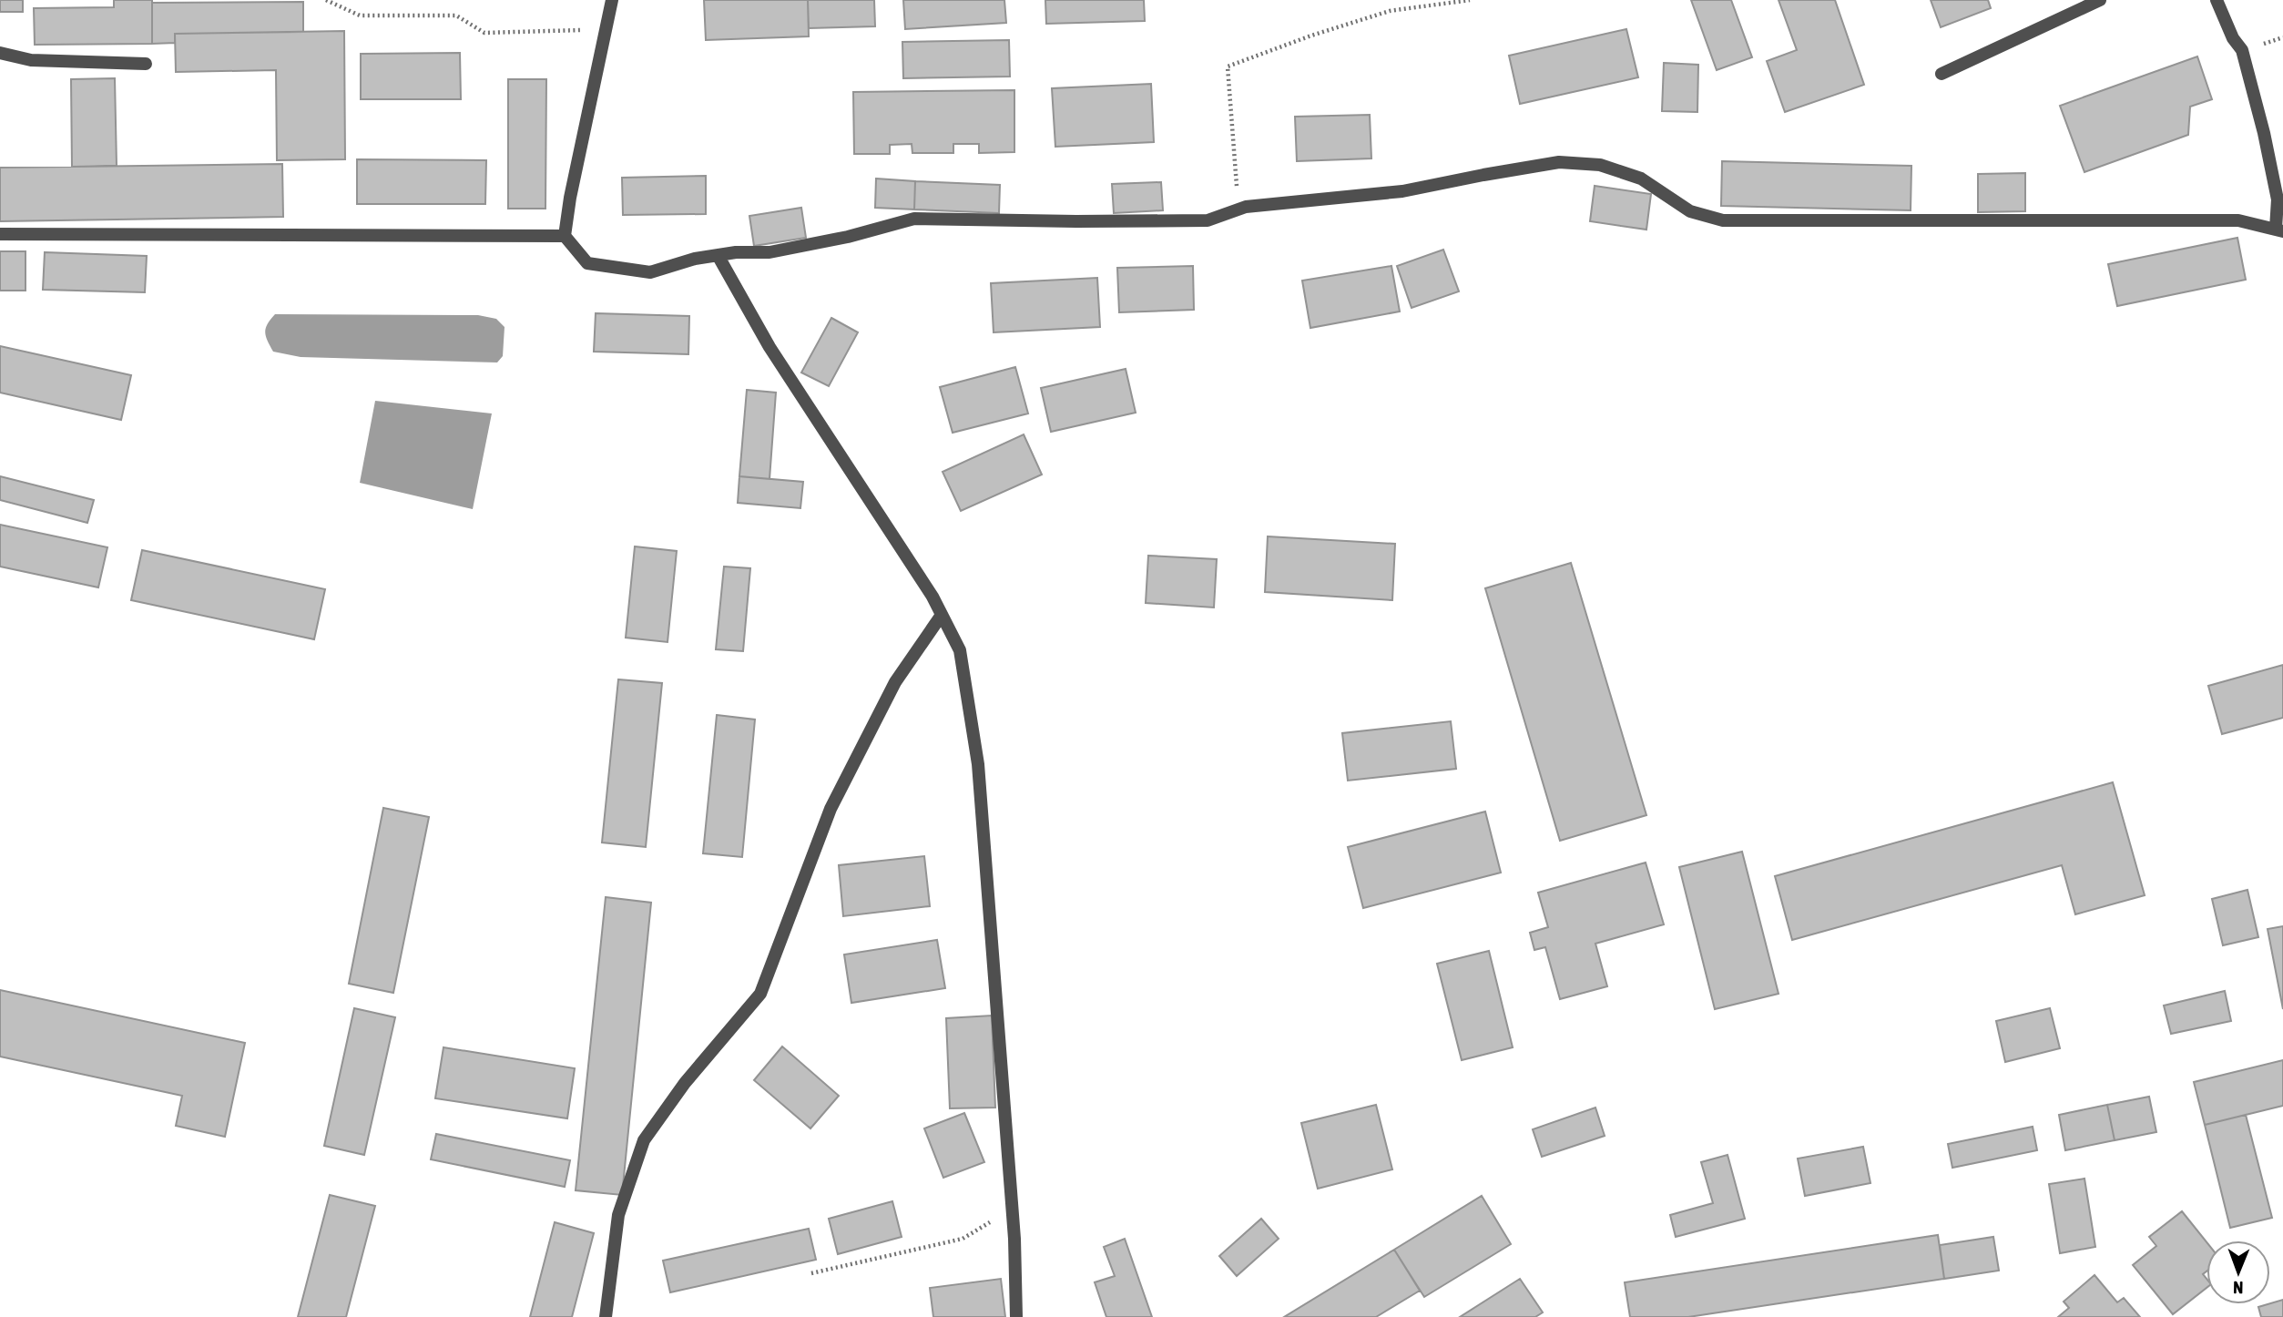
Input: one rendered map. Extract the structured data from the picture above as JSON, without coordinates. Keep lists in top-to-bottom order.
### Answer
{
  "north": "bottom"
}
